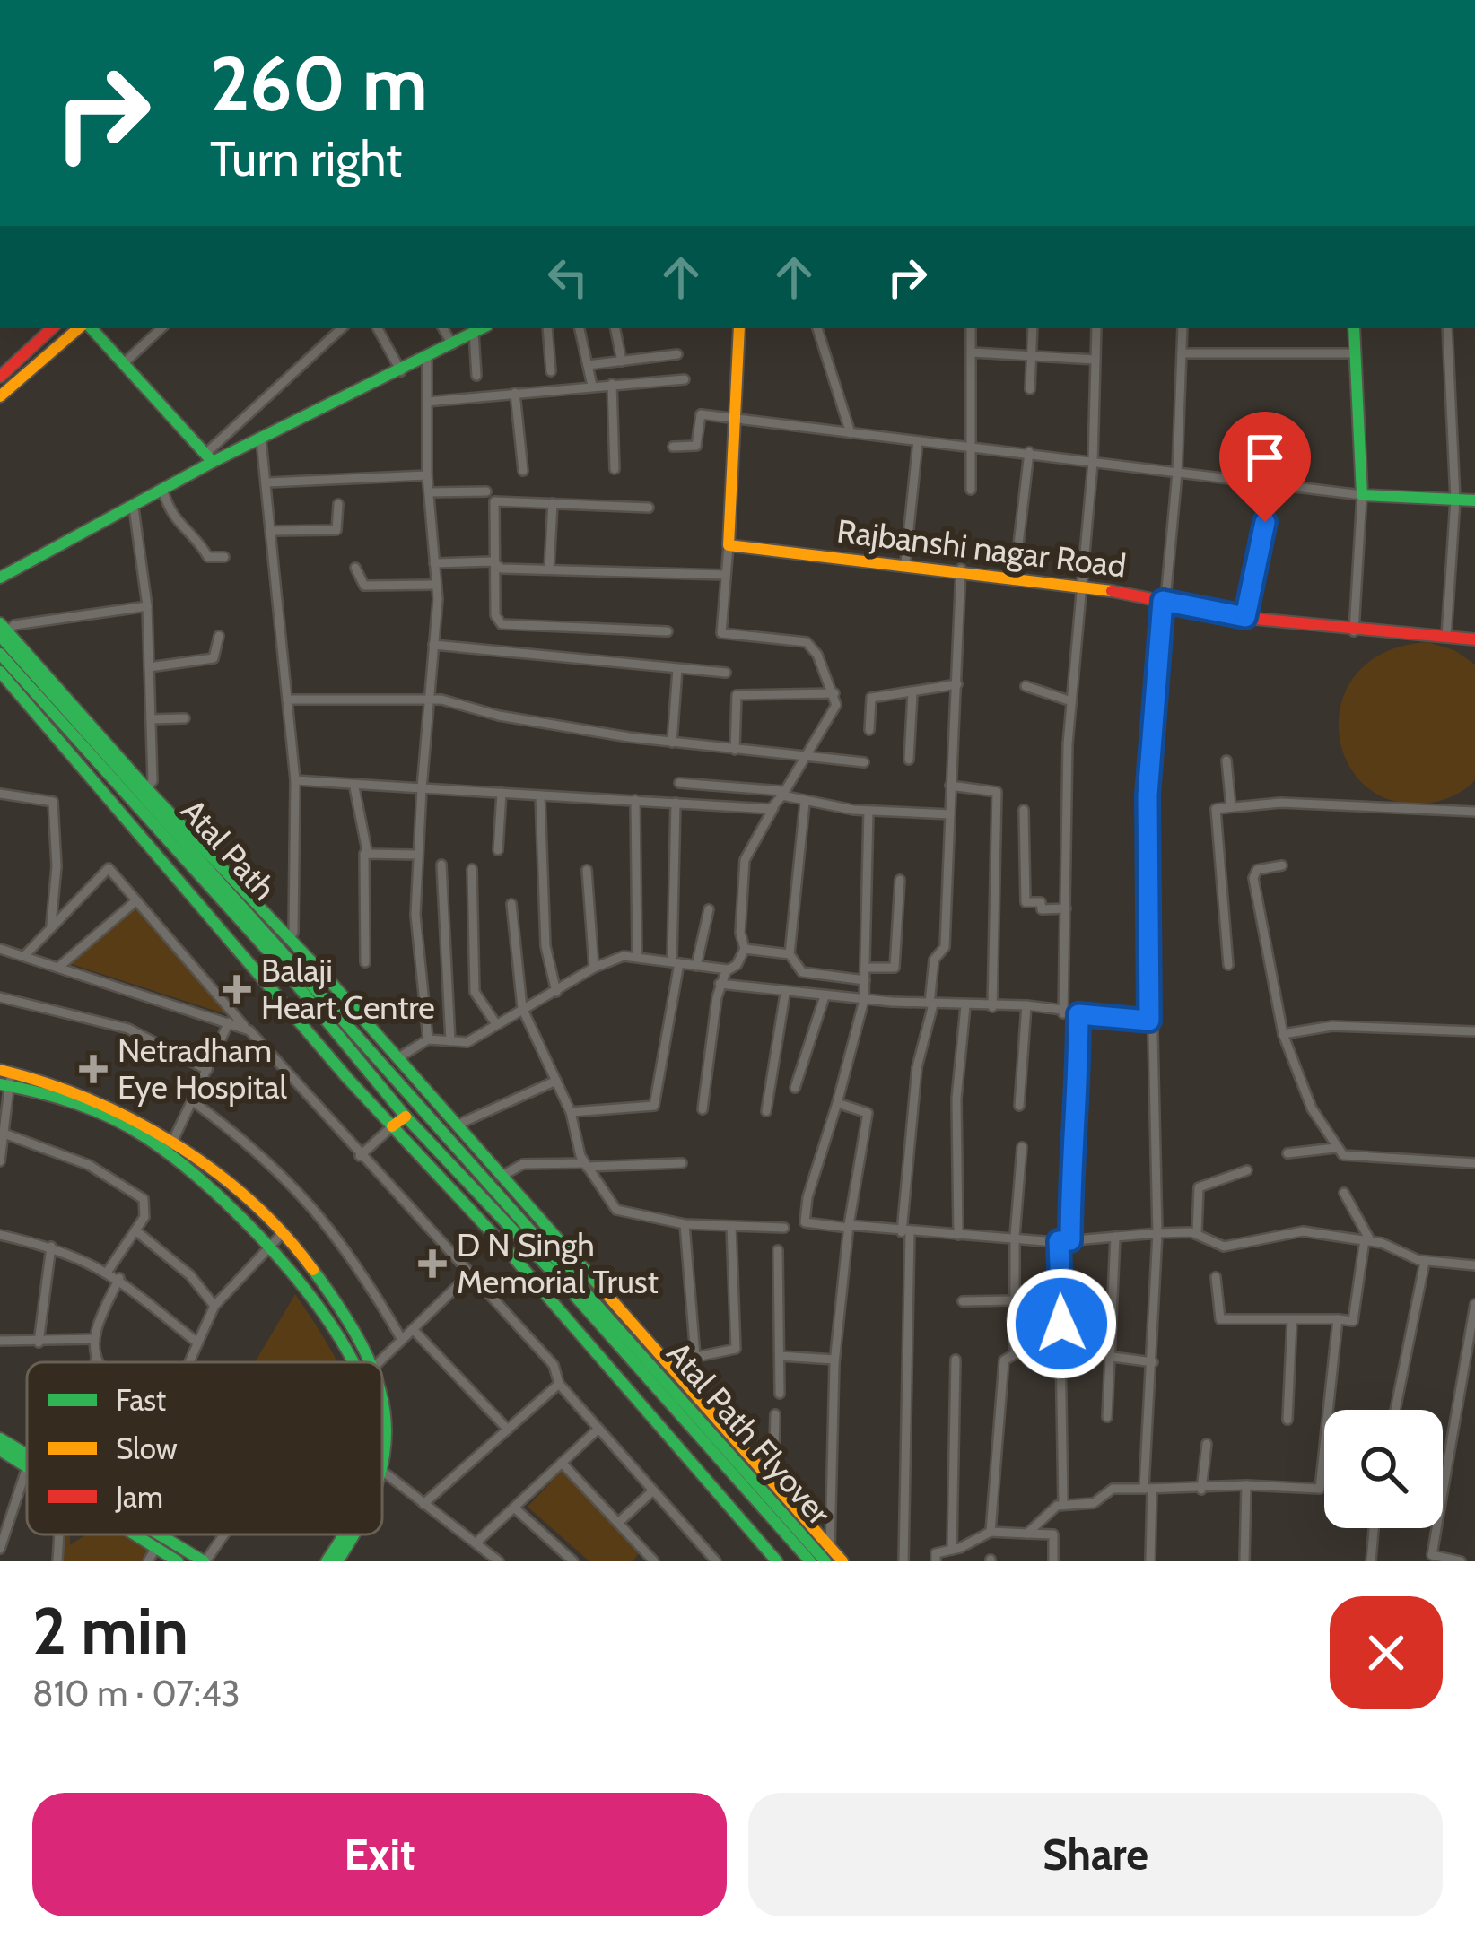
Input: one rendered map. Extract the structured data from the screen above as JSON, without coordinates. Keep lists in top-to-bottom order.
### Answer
{
  "streets": {
    "main road": ["Rajbanshi nagar Road", "Atal Path", "Atal Path Flyover"]
  },
  "crossings": [
    ["Atal Path", "Atal Path Flyover"]
  ],
  "places": {
    "health": ["Balaji Heart Centre", "Netradham Eye Hospital", "D N Singh Memorial Trust"]
  },
  "legend": ["Fast", "Slow", "Jam"],
  "page": {
    "turn": ["260 m", "Turn right"],
    "heading": ["2 min", "810 m · 07:43"],
    "buttons": ["Exit", "Share"]
  }
}
